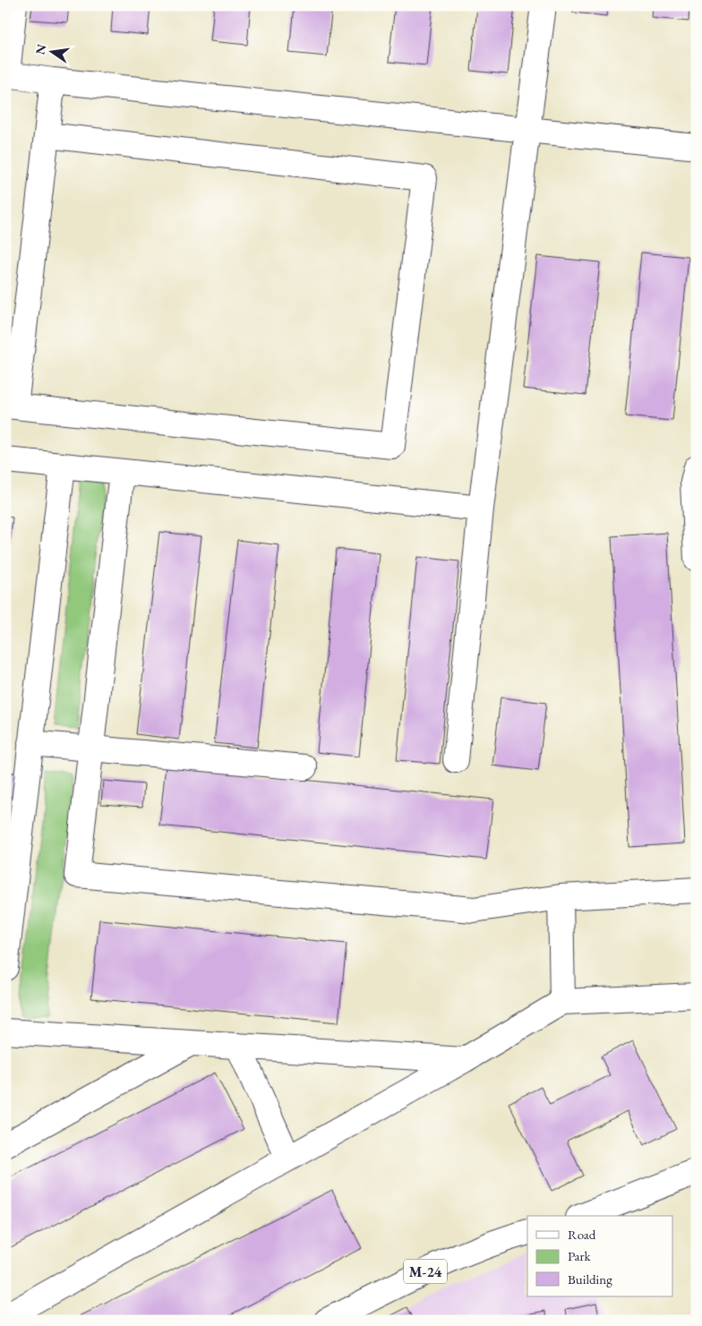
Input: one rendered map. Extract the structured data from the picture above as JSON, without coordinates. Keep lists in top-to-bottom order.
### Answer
{
  "streets": {
    "main road": ["М-24"]
  },
  "legend": ["Road", "Park", "Building"],
  "north": "left"
}
